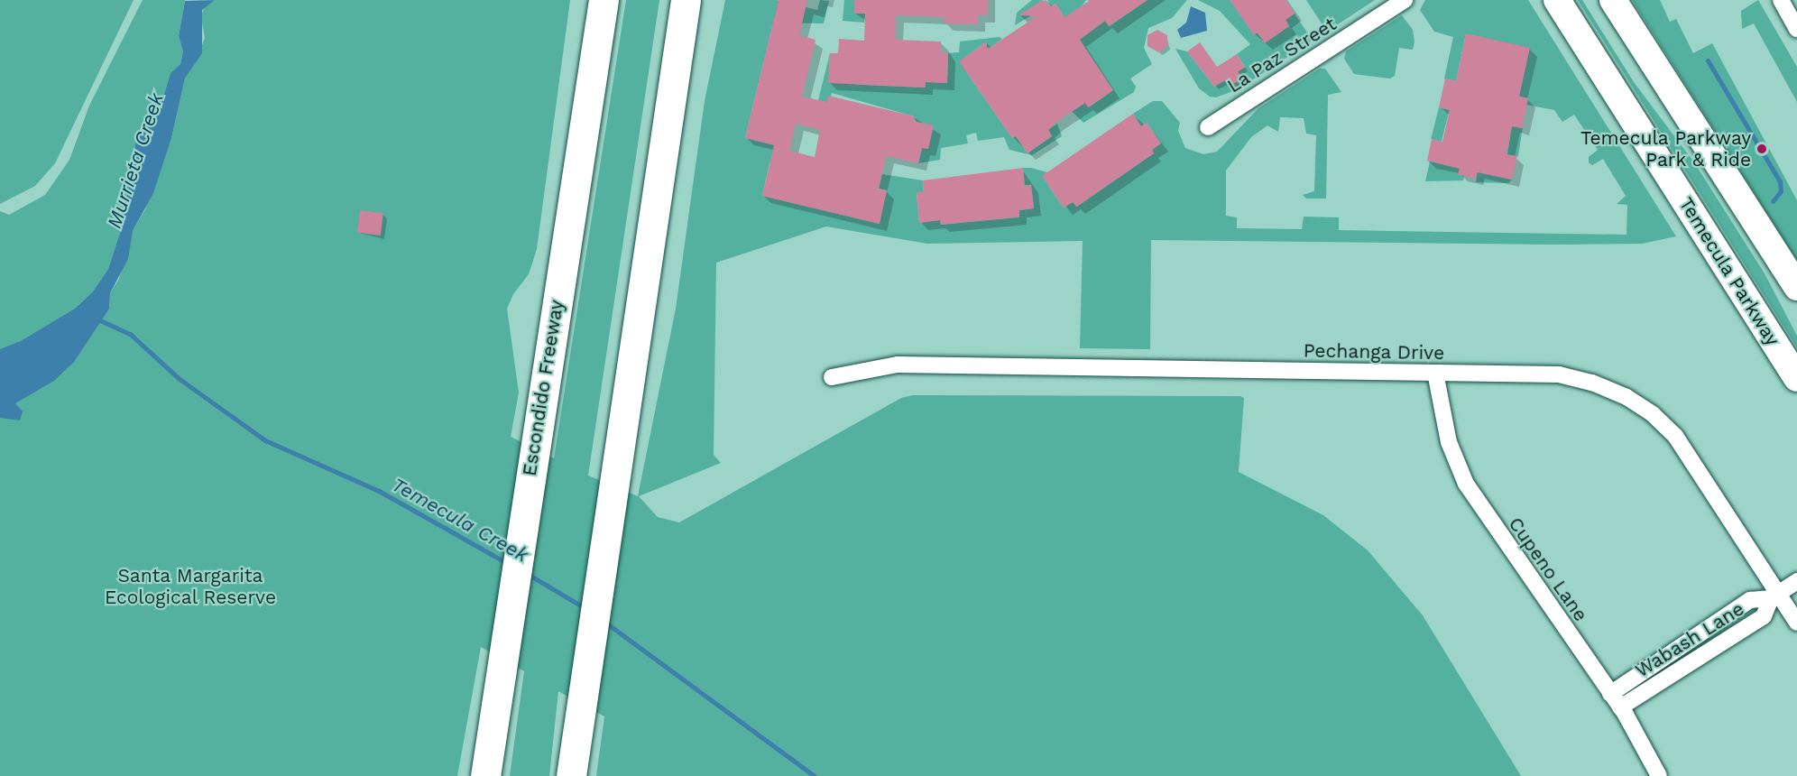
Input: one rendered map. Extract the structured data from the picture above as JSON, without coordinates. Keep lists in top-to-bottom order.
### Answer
{
  "streets": {
    "highway": ["Escondido Freeway"],
    "main road": ["Temecula Parkway"],
    "street": [
      "La Paz Street",
      "Pechanga Drive",
      "Cupeno Lane",
      "Wabash Lane"
    ]
  },
  "crossings": [
    ["Pechanga Drive", "Cupeno Lane"],
    ["Pechanga Drive", "Wabash Lane"],
    ["Cupeno Lane", "Wabash Lane"]
  ],
  "water": ["Murrieta Creek", "Temecula Creek"],
  "parks": ["Santa Margarita Ecological Reserve"],
  "places": ["Temecula Parkway Park & Ride"]
}
